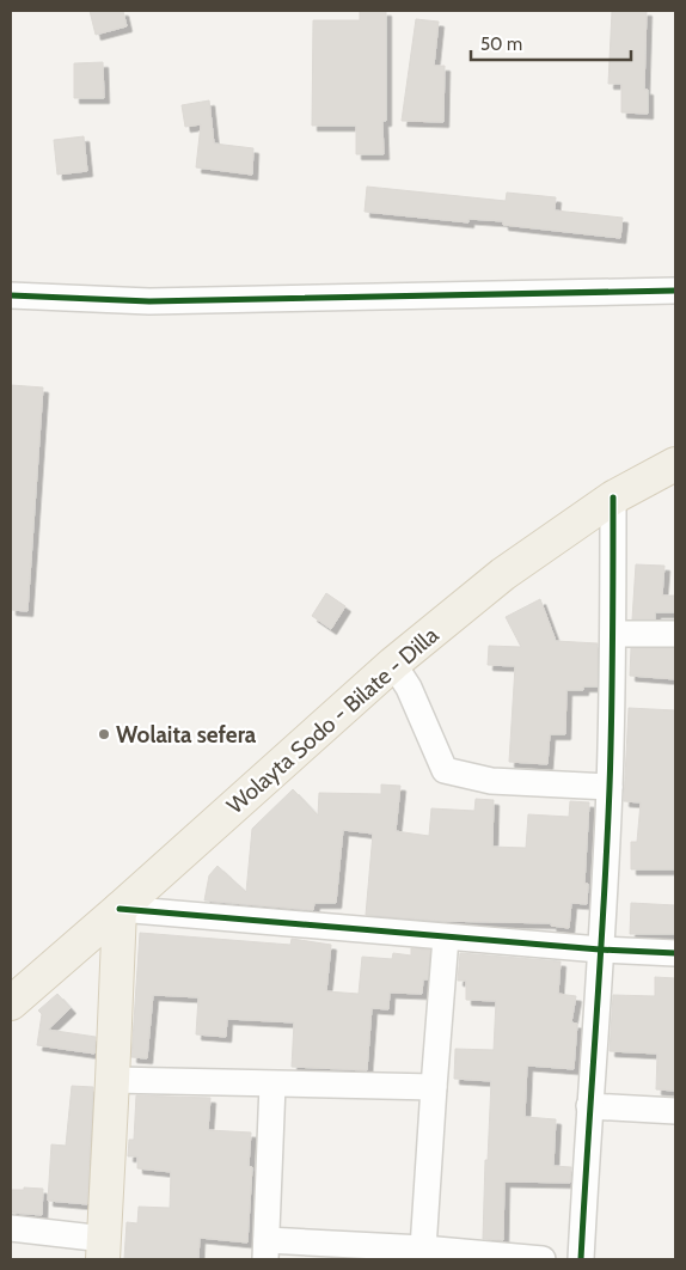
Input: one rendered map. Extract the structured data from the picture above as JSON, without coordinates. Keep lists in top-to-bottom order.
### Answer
{
  "streets": {
    "main road": ["Wolayta Sodo - Bilate - Dilla"]
  },
  "places": ["Wolaita sefera"],
  "scale_bar": "50 m"
}
